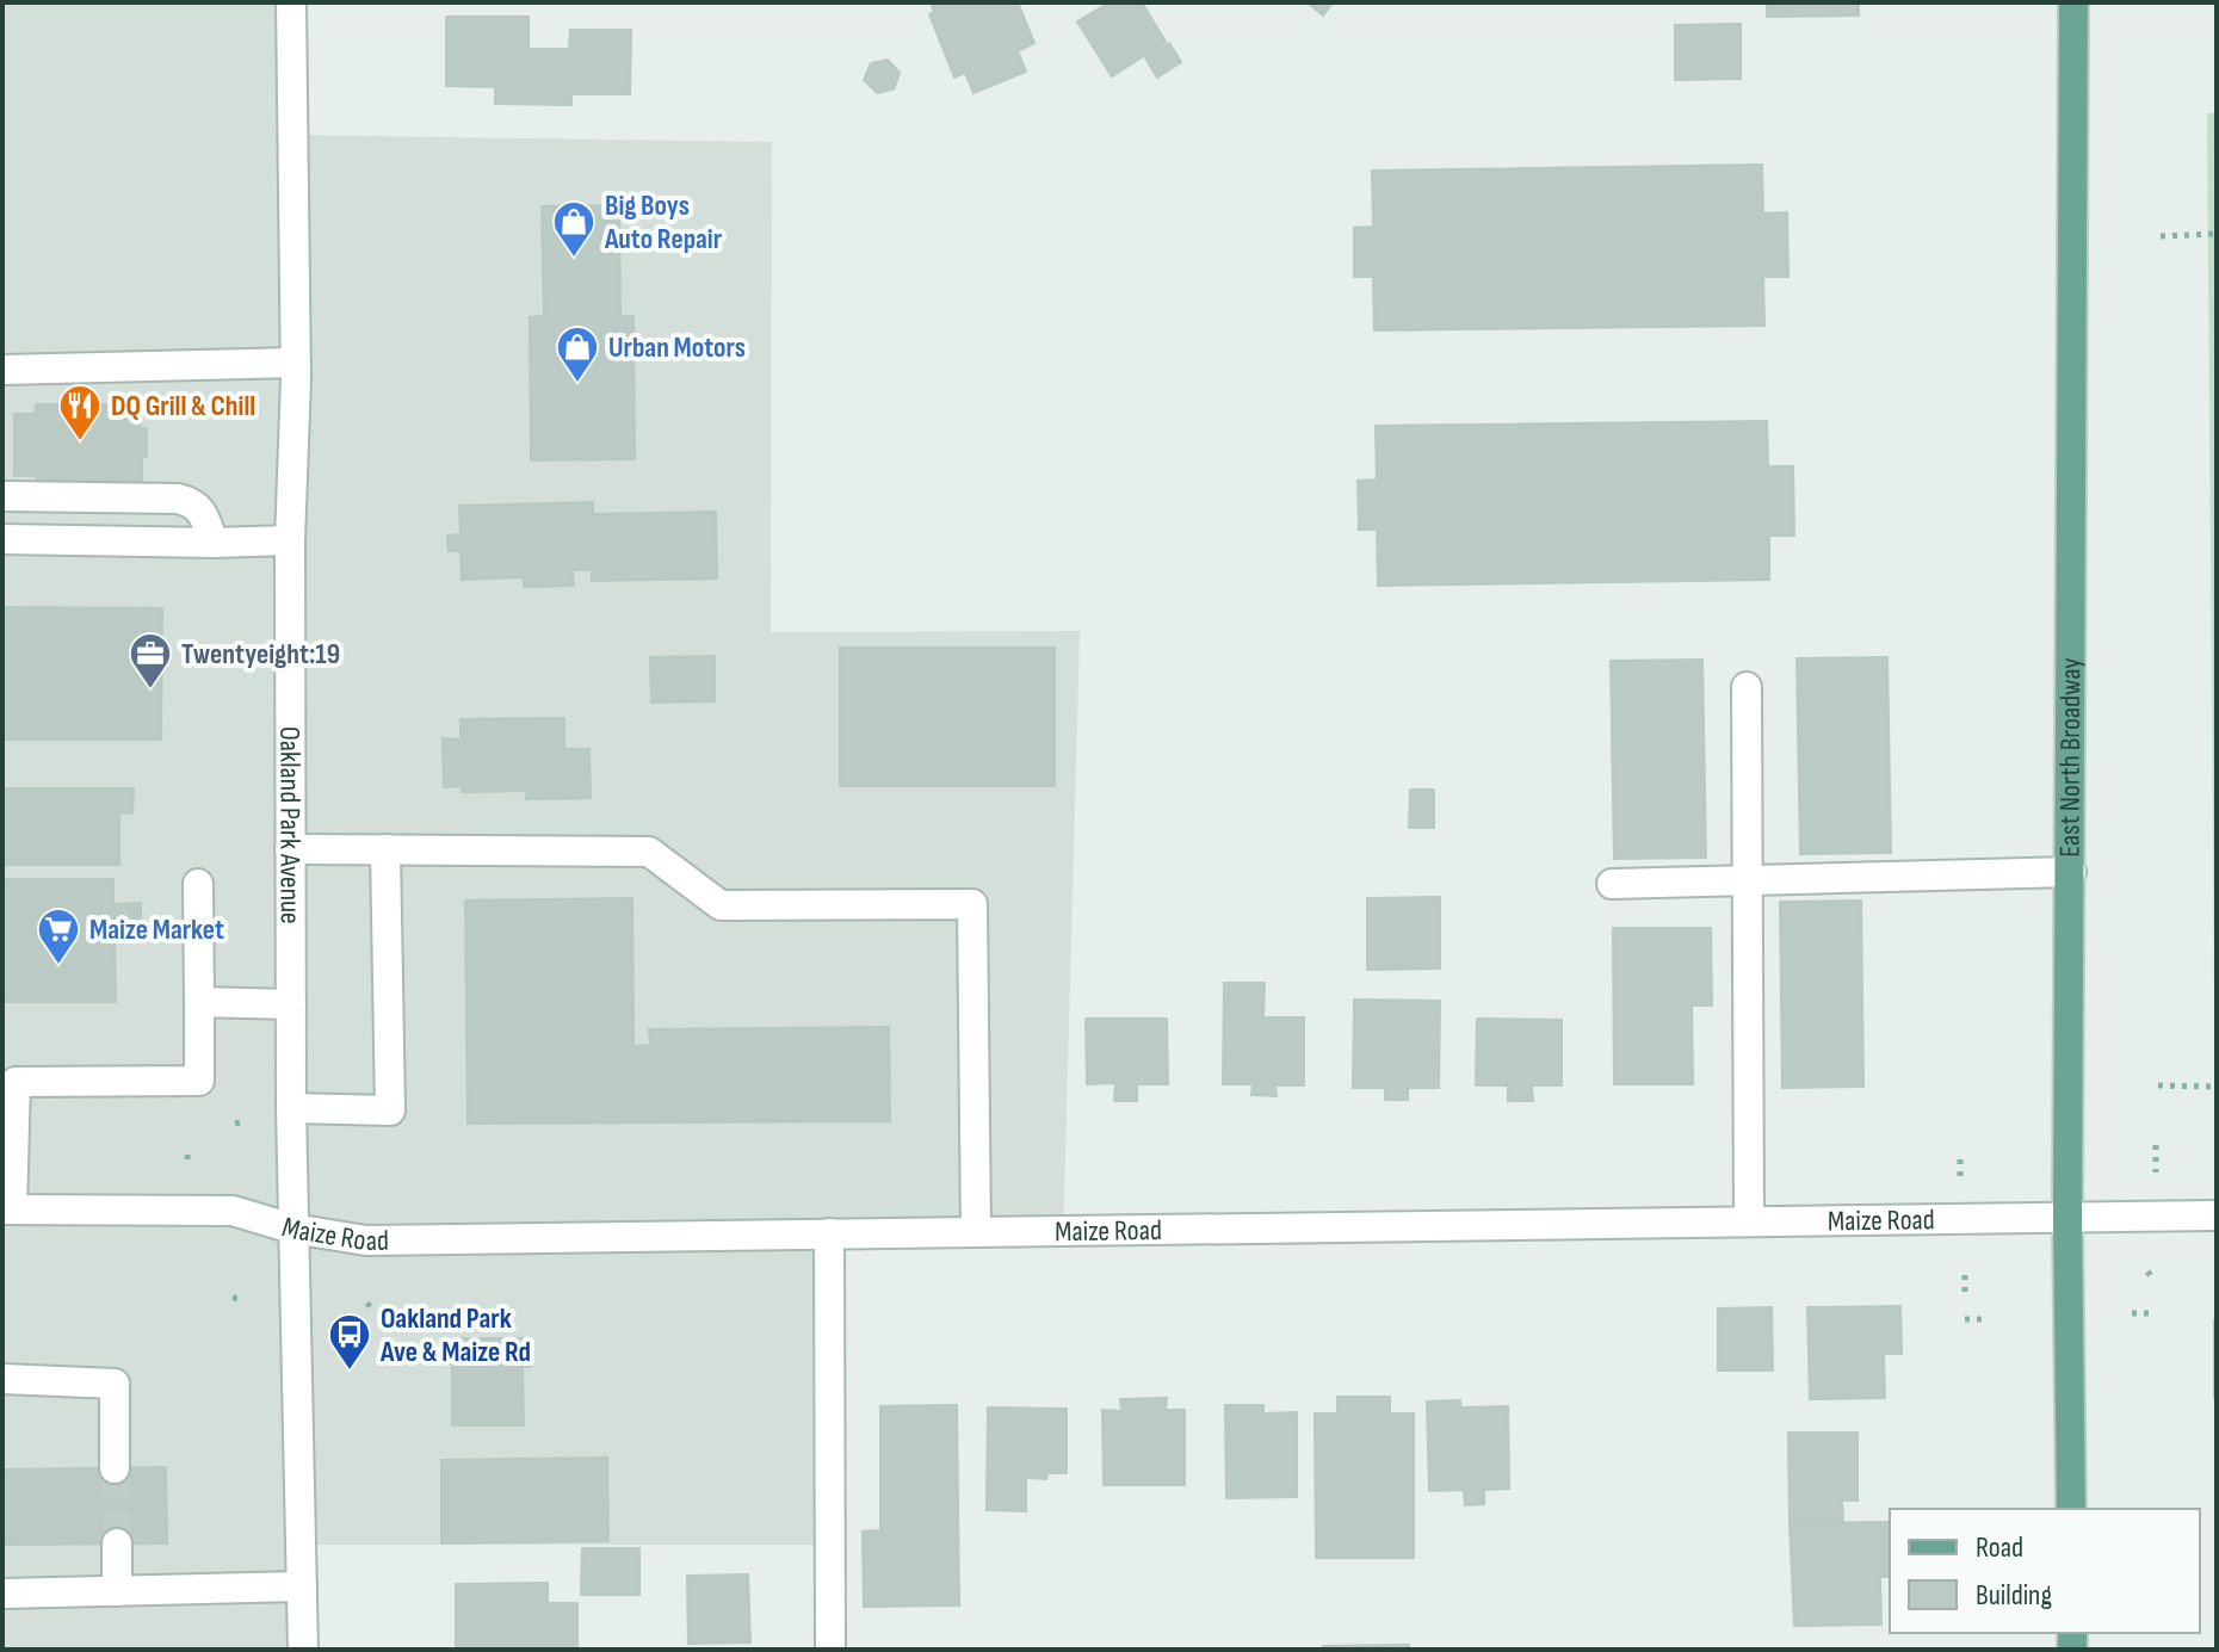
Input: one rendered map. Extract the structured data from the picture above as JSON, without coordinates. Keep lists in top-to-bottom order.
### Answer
{
  "streets": {
    "main road": ["East North Broadway"],
    "street": ["Oakland Park Avenue", "Maize Road"]
  },
  "crossings": [
    ["East North Broadway", "Maize Road"],
    ["Oakland Park Avenue", "Maize Road"]
  ],
  "places": {
    "shop": ["Big Boys Auto Repair", "Urban Motors"],
    "restaurant": ["DQ Grill & Chill"],
    "office": ["Twentyeight:19"],
    "supermarket": ["Maize Market"],
    "bus stop": ["Oakland Park Ave & Maize Rd"]
  },
  "legend": ["Road", "Building"]
}
